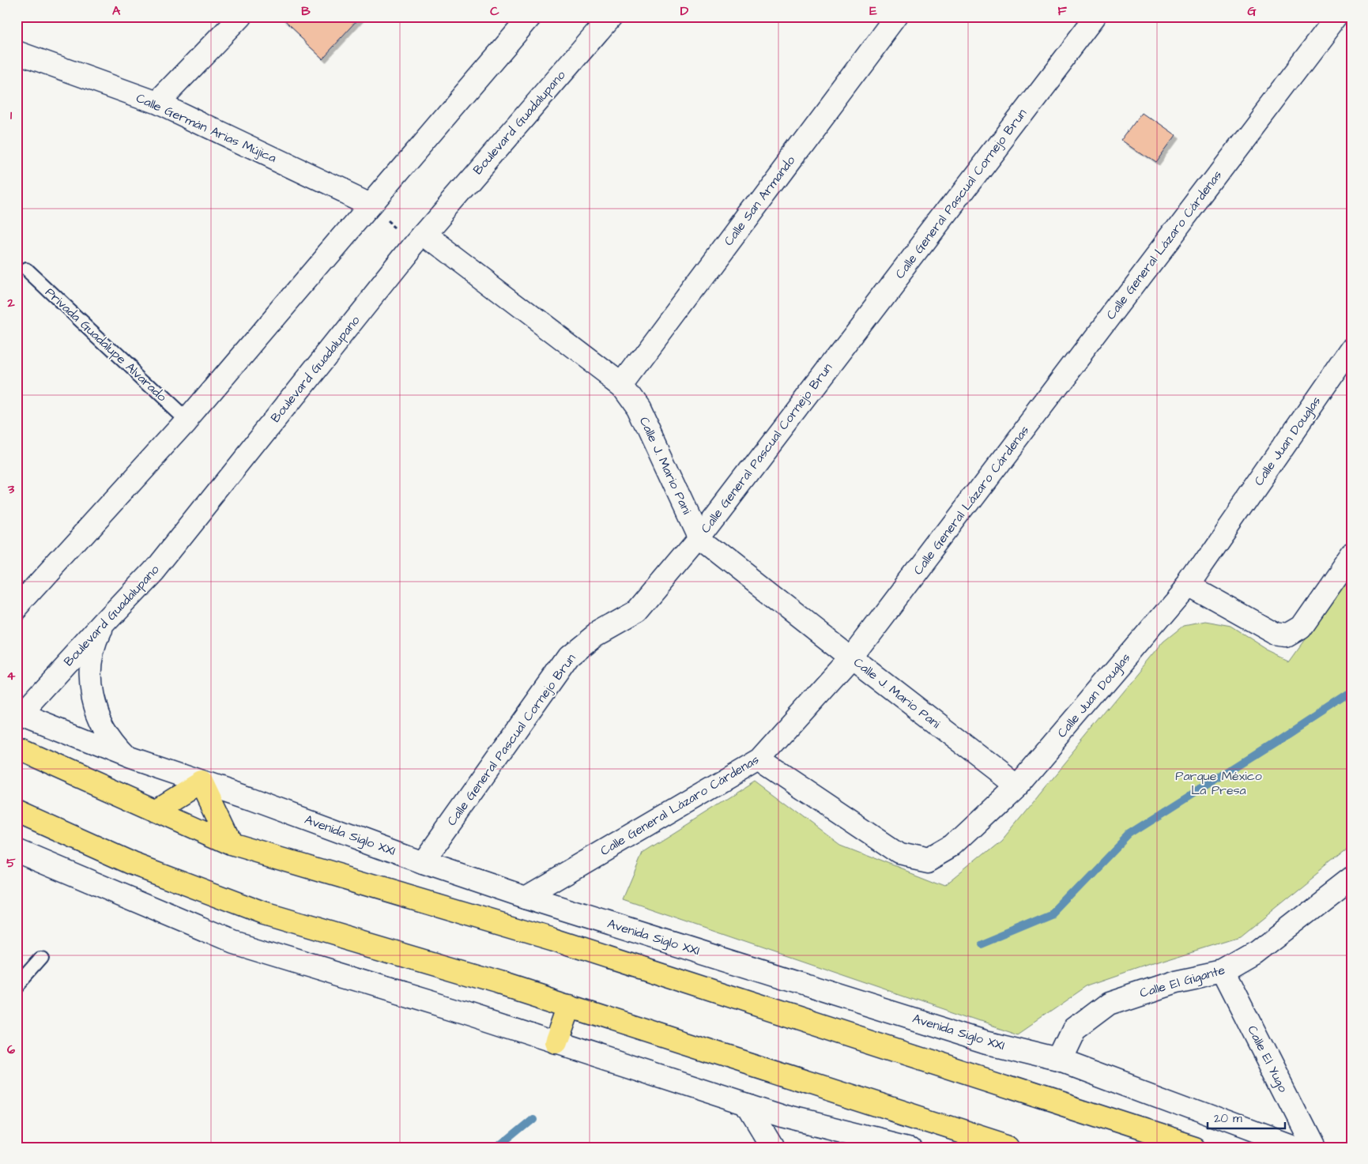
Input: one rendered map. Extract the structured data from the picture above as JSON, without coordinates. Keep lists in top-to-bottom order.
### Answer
{
  "streets": {
    "street": [
      "Boulevard Guadalupano",
      "Calle Germán Arias Mújica",
      "Calle General Pascual Cornejo Brun",
      "Calle San Armando",
      "Calle General Lázaro Cárdenas",
      "Calle Juan Douglas",
      "Calle J. Mario Pani",
      "Avenida Siglo XXI",
      "Calle El Gigante",
      "Calle El Yugo"
    ],
    "lane": ["Privada Guadalupe Alvarado"]
  },
  "crossings": [
    ["Boulevard Guadalupano", "Calle J. Mario Pani"],
    ["Boulevard Guadalupano", "Avenida Siglo XXI"],
    ["Calle General Pascual Cornejo Brun", "Calle J. Mario Pani"],
    ["Calle General Pascual Cornejo Brun", "Avenida Siglo XXI"],
    ["Calle San Armando", "Calle J. Mario Pani"],
    ["Calle General Lázaro Cárdenas", "Calle Juan Douglas"],
    ["Calle General Lázaro Cárdenas", "Calle J. Mario Pani"],
    ["Calle General Lázaro Cárdenas", "Avenida Siglo XXI"],
    ["Calle Juan Douglas", "Calle J. Mario Pani"],
    ["Avenida Siglo XXI", "Calle El Gigante"],
    ["Calle El Gigante", "Calle El Yugo"]
  ],
  "parks": ["Parque México La Presa"],
  "scale_bar": "20 m",
  "grid": {
    "columns": [
      "A",
      "B",
      "C",
      "D",
      "E",
      "F",
      "G"
    ],
    "rows": [
      "1",
      "2",
      "3",
      "4",
      "5",
      "6"
    ]
  }
}
